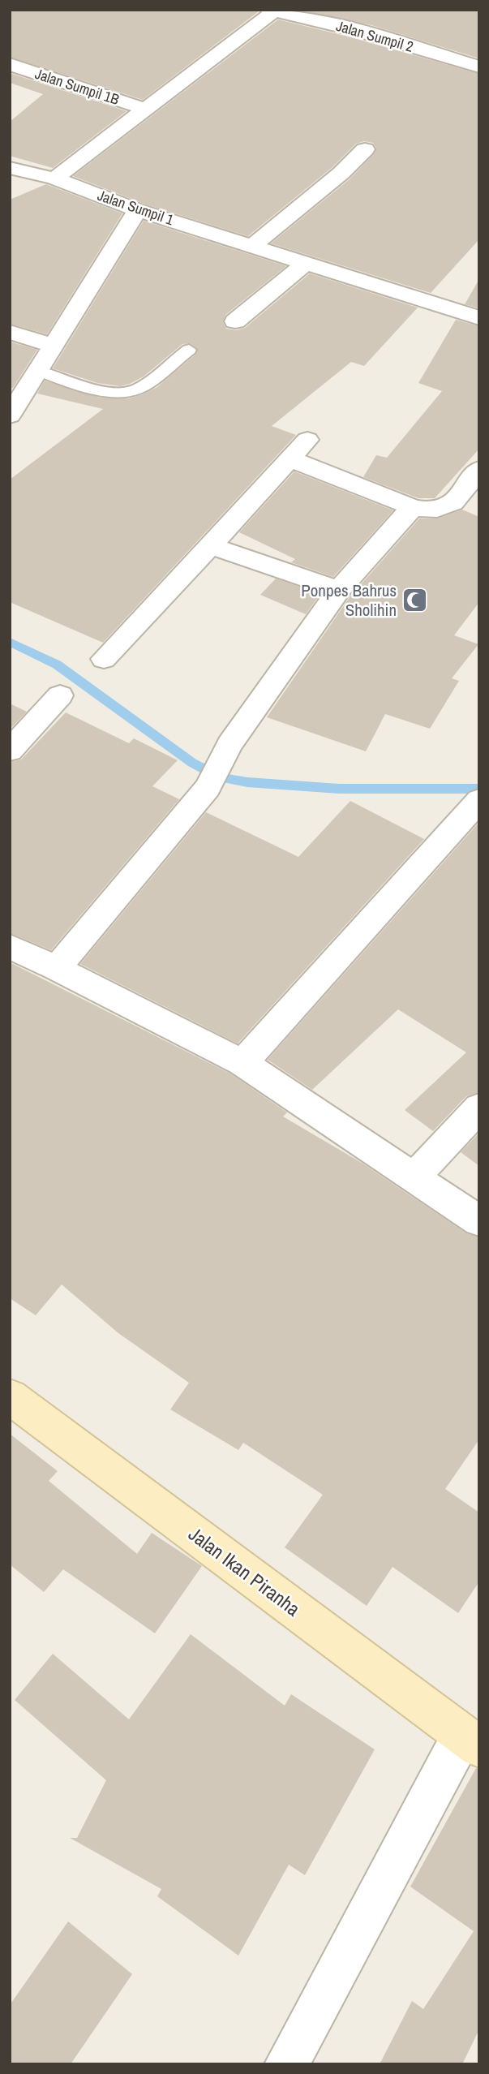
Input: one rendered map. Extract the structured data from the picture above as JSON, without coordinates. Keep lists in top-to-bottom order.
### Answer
{
  "streets": {
    "street": [
      "Jalan Sumpil 2",
      "Jalan Sumpil 1B",
      "Jalan Sumpil 1",
      "Jalan Ikan Piranha"
    ]
  },
  "places": {
    "mosque": ["Ponpes Bahrus Sholihin"]
  }
}
